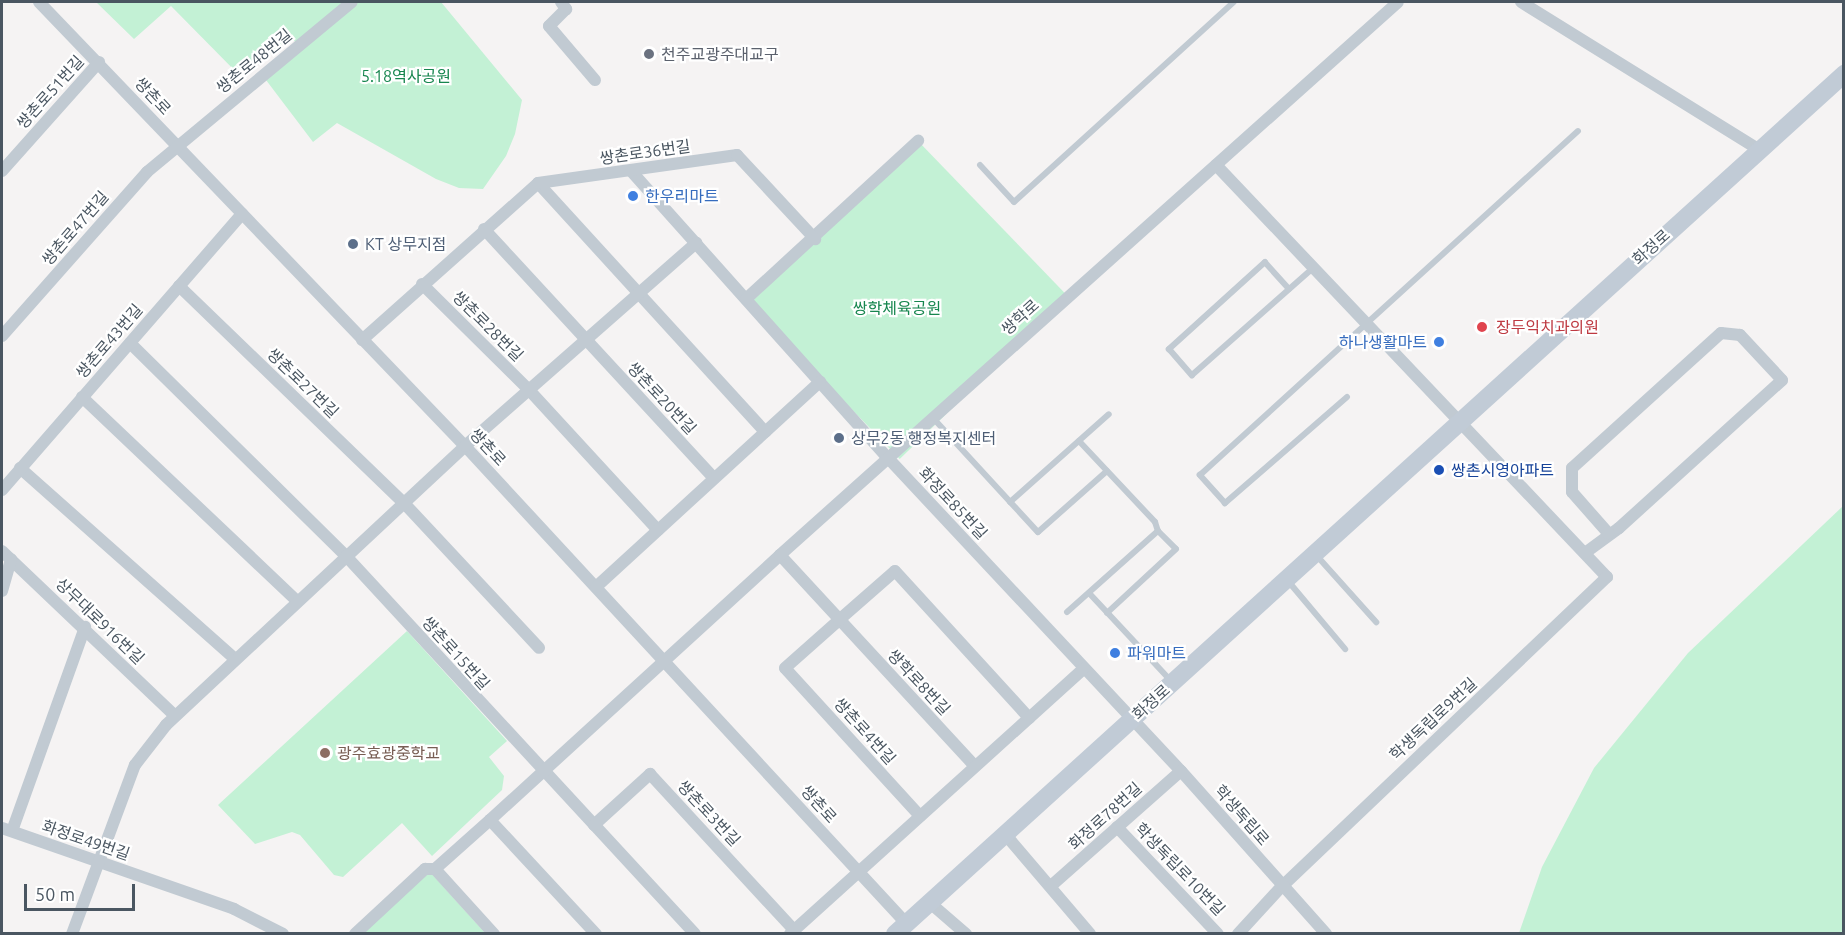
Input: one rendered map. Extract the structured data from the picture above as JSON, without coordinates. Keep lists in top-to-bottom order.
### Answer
{
  "streets": {
    "street": [
      "쌍촌로48번길",
      "쌍촌로51번길",
      "쌍촌로",
      "쌍촌로36번길",
      "쌍촌로47번길",
      "화정로",
      "쌍학로",
      "쌍촌로28번길",
      "쌍촌로43번길",
      "쌍촌로27번길",
      "쌍촌로20번길",
      "화정로85번길",
      "상무대로916번길",
      "쌍촌로15번길",
      "쌍학로8번길",
      "학생독립로9번길",
      "쌍촌로4번길",
      "쌍촌로3번길",
      "학생독립로",
      "화정로78번길",
      "화정로49번길",
      "학생독립로10번길"
    ]
  },
  "crossings": [
    ["쌍촌로48번길", "쌍촌로"],
    ["쌍촌로48번길", "쌍촌로47번길"],
    ["쌍촌로51번길", "쌍촌로"],
    ["쌍촌로", "쌍촌로47번길"],
    ["쌍촌로", "화정로"],
    ["쌍촌로", "쌍학로"],
    ["쌍촌로", "쌍촌로43번길"],
    ["쌍촌로", "쌍촌로3번길"],
    ["쌍촌로36번길", "화정로85번길"],
    ["화정로", "화정로85번길"],
    ["화정로", "학생독립로"],
    ["쌍학로", "화정로85번길"],
    ["쌍학로", "쌍학로8번길"],
    ["쌍촌로43번길", "쌍촌로27번길"],
    ["화정로85번길", "학생독립로"],
    ["상무대로916번길", "화정로49번길"],
    ["쌍학로8번길", "쌍촌로4번길"],
    ["학생독립로9번길", "학생독립로"],
    ["학생독립로", "화정로78번길"],
    ["화정로78번길", "학생독립로10번길"]
  ],
  "parks": ["5.18역사공원", "쌍학체육공원"],
  "places": [
    "천주교광주대교구",
    "한우리마트",
    "KT 상무지점",
    "장두익치과의원",
    "하나생활마트",
    "상무2동 행정복지센터",
    "쌍촌시영아파트",
    "파워마트",
    "광주효광중학교"
  ],
  "scale_bar": "50 m"
}
